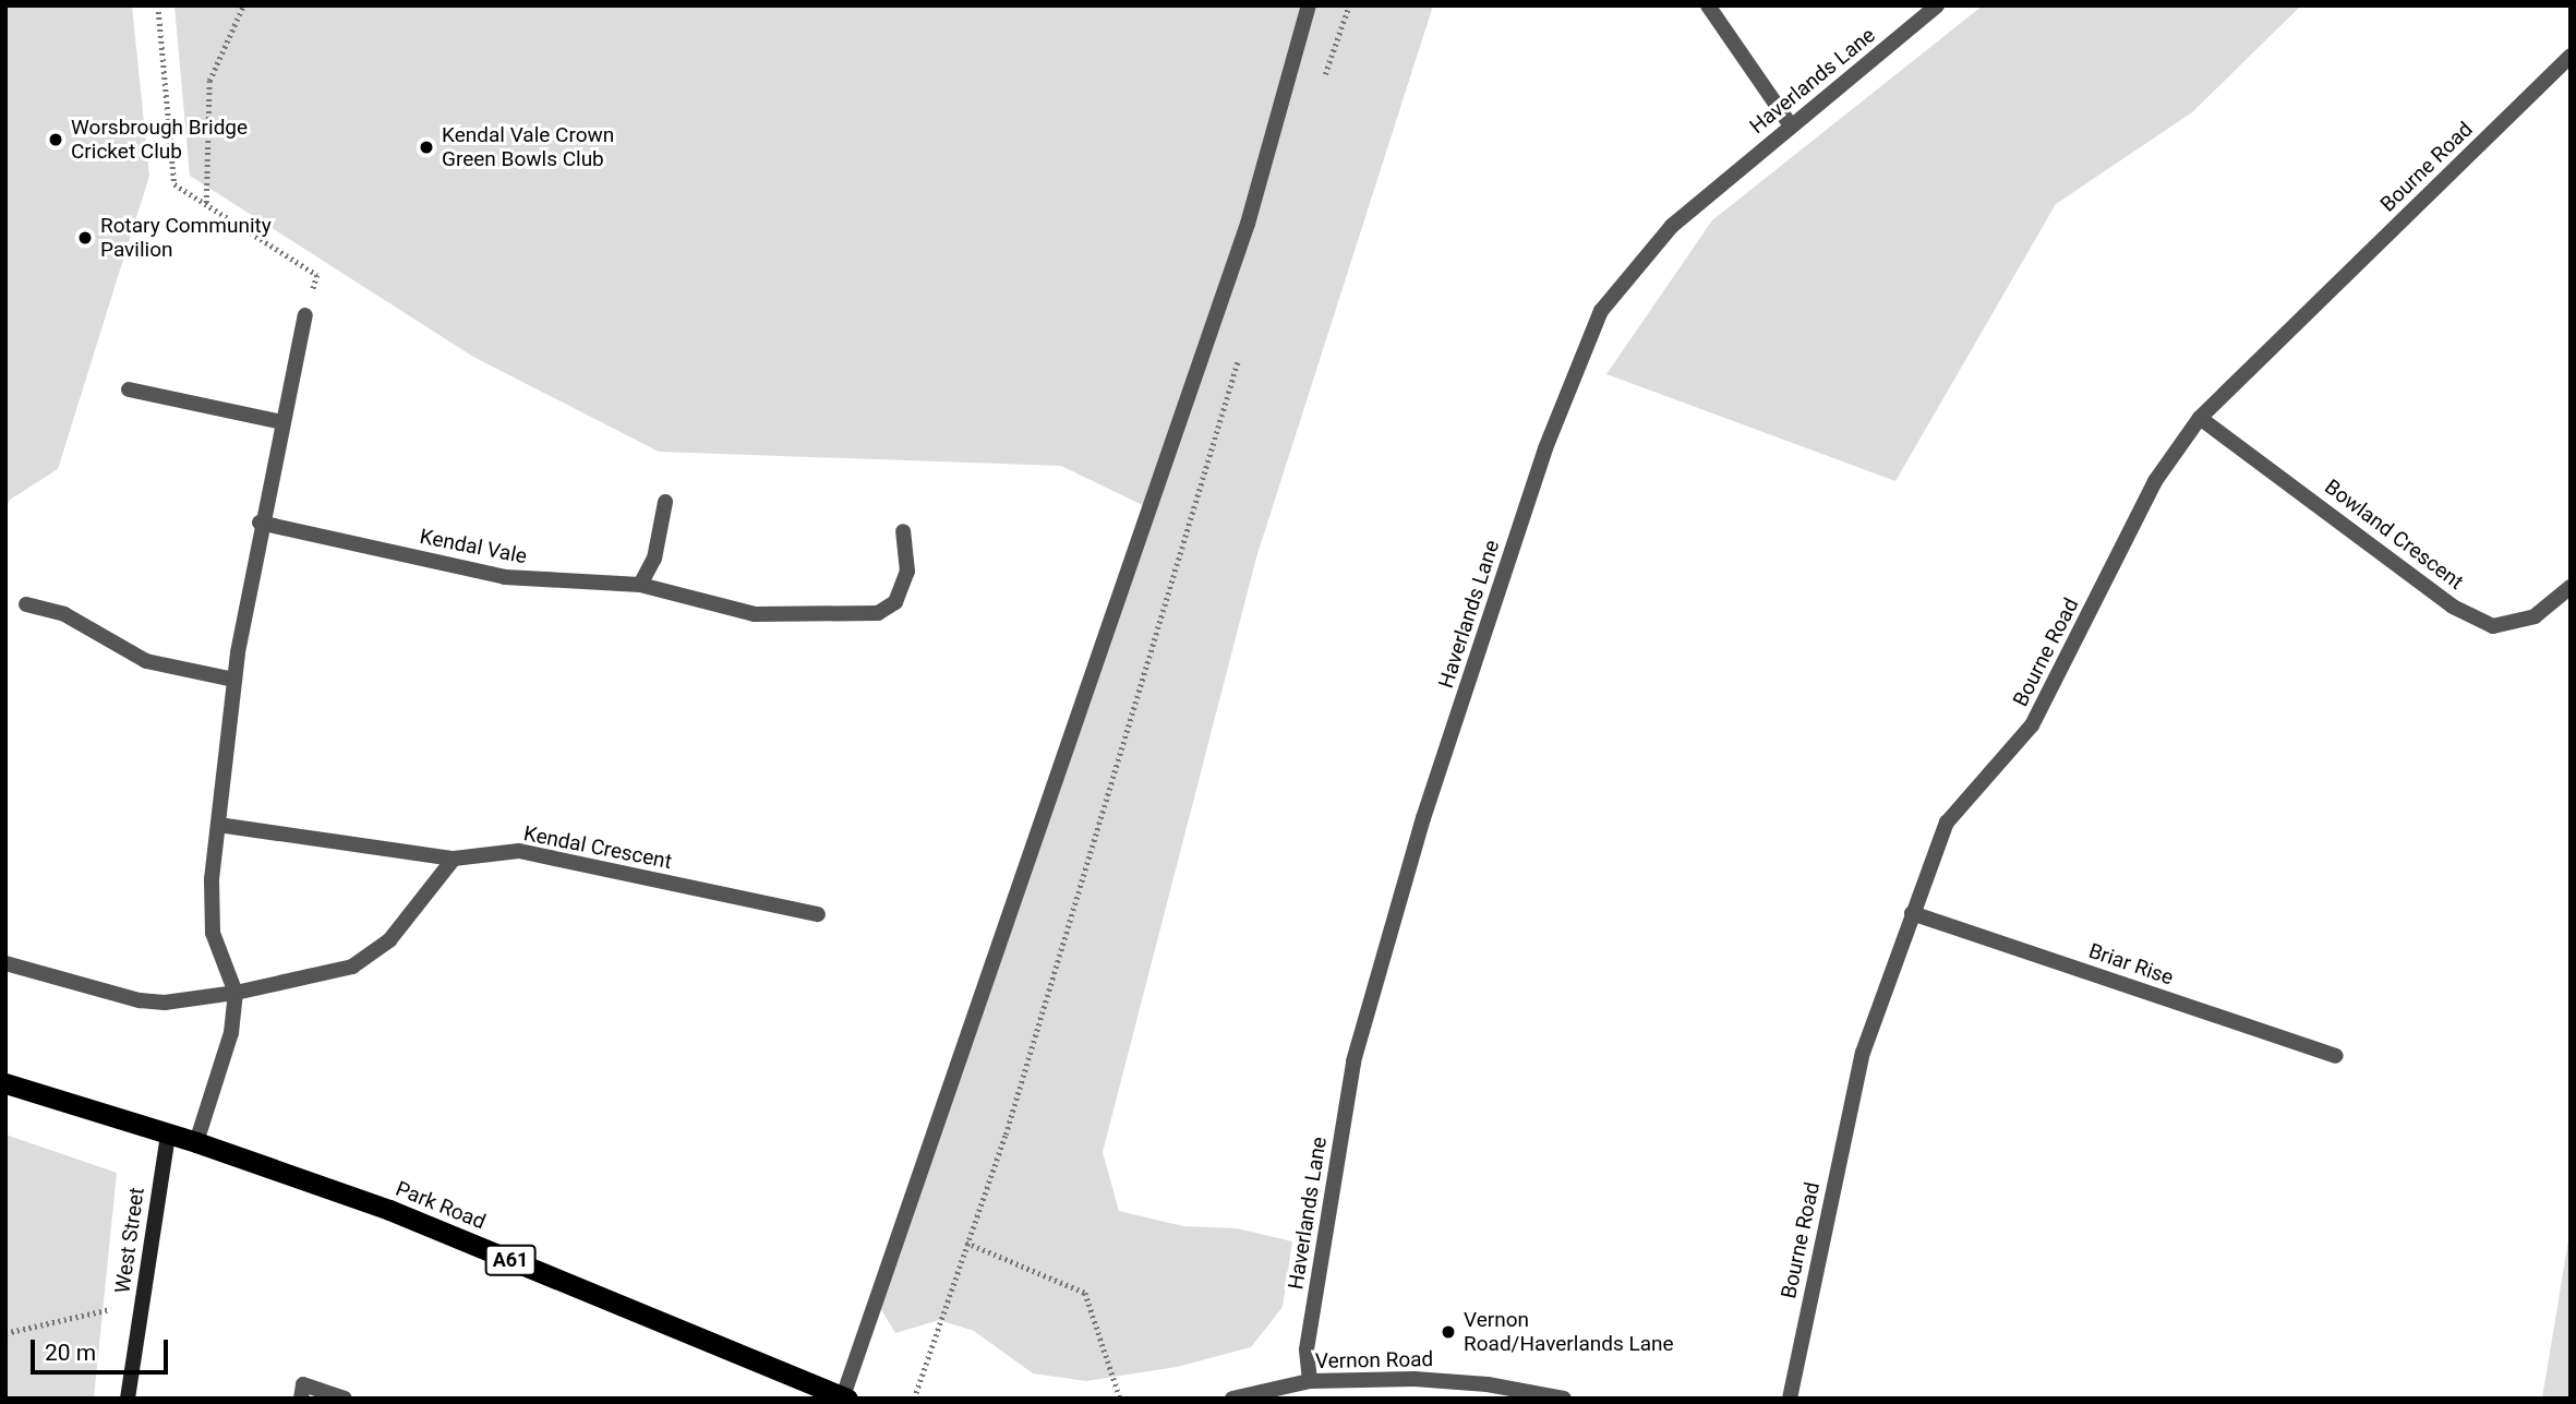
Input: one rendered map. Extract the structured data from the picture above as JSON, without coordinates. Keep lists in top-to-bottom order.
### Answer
{
  "streets": {
    "highway": ["Park Road", "A61"],
    "main road": ["West Street"],
    "street": [
      "Haverlands Lane",
      "Bourne Road",
      "Bowland Crescent",
      "Kendal Vale",
      "Kendal Crescent",
      "Briar Rise",
      "Vernon Road"
    ]
  },
  "crossings": [
    ["Haverlands Lane", "Vernon Road"],
    ["Bourne Road", "Bowland Crescent"],
    ["Bourne Road", "Briar Rise"],
    ["Park Road", "West Street"]
  ],
  "places": [
    "Worsbrough Bridge Cricket Club",
    "Kendal Vale Crown Green Bowls Club",
    "Rotary Community Pavilion",
    "Vernon Road/Haverlands Lane"
  ],
  "scale_bar": "20 m"
}
